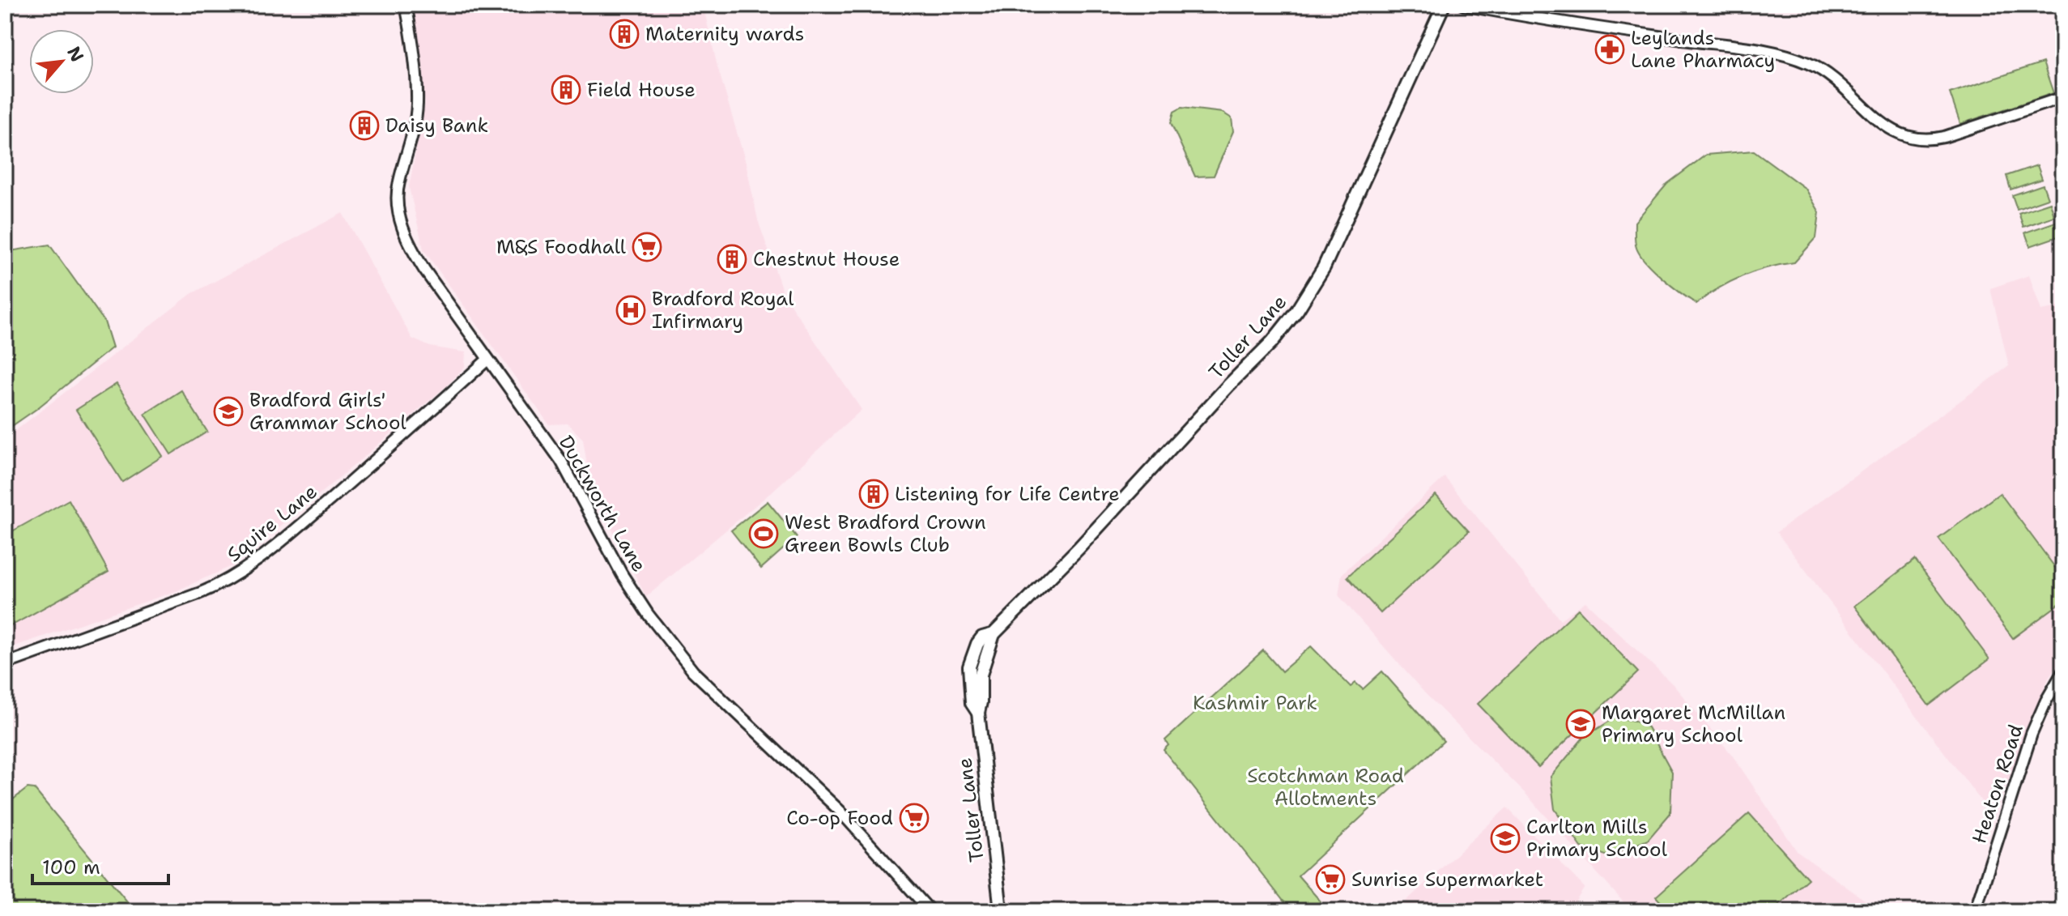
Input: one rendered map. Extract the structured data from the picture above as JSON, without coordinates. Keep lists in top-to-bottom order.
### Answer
{
  "streets": {
    "main road": ["Toller Lane"],
    "street": ["Duckworth Lane", "Squire Lane", "Heaton Road"]
  },
  "crossings": [
    ["Duckworth Lane", "Squire Lane"]
  ],
  "parks": ["Kashmir Park", "Scotchman Road Allotments"],
  "places": {
    "building": [
      "Maternity wards",
      "Field House",
      "Daisy Bank",
      "Chestnut House",
      "Listening for Life Centre"
    ],
    "pharmacy": ["Leylands Lane Pharmacy"],
    "supermarket": ["M&S Foodhall", "Co-op Food", "Sunrise Supermarket"],
    "hospital": ["Bradford Royal Infirmary"],
    "school or university": ["Bradford Girls' Grammar School", "Margaret McMillan Primary School", "Carlton Mills Primary School"],
    "sports": ["West Bradford Crown Green Bowls Club"]
  },
  "scale_bar": "100 m",
  "north": "top right"
}
